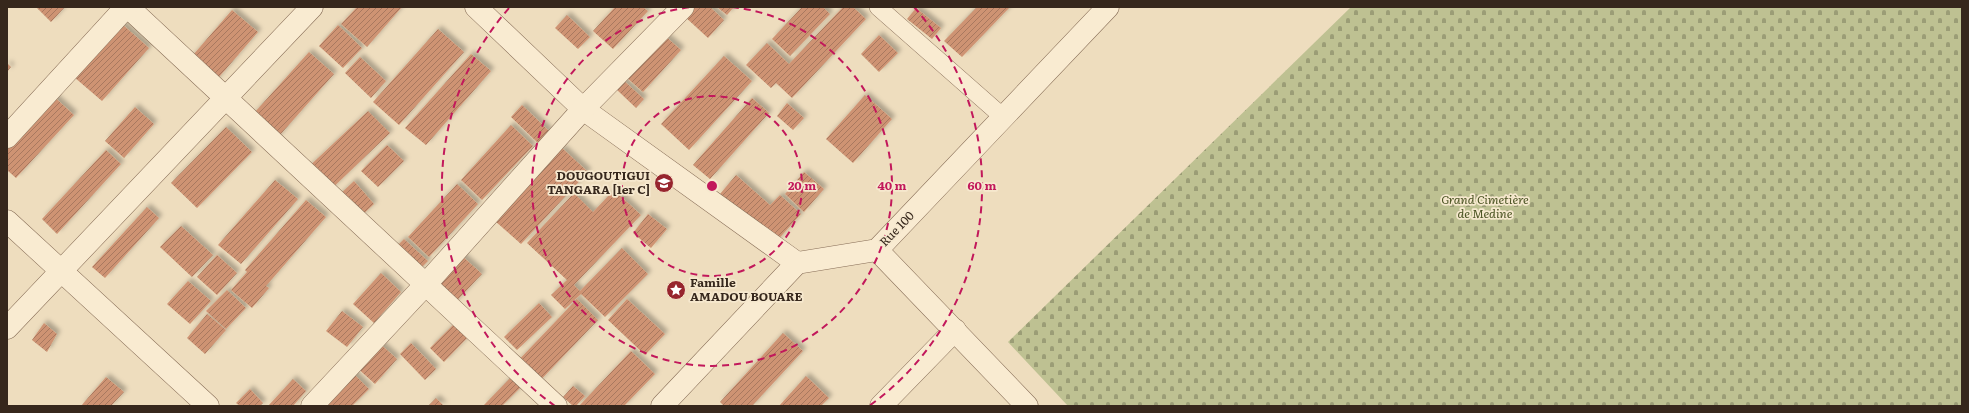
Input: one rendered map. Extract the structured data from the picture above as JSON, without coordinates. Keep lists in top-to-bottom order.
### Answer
{
  "streets": {
    "street": ["Rue 100"]
  },
  "parks": ["Grand Cimetière de Medine"],
  "places": {
    "school or university": ["DOUGOUTIGUI TANGARA [1er C]"],
    "place": ["Famille AMADOU BOUARE"]
  },
  "rings": ["20 m", "40 m", "60 m"]
}
